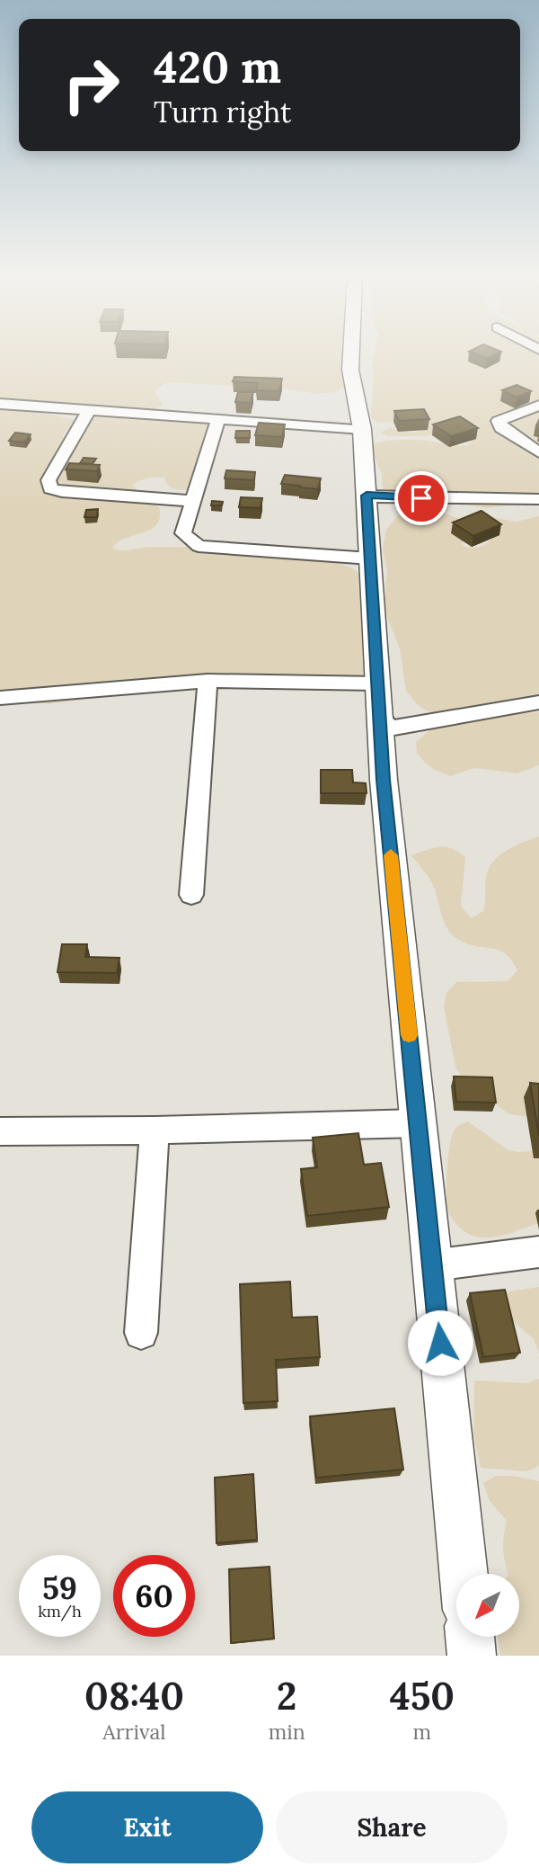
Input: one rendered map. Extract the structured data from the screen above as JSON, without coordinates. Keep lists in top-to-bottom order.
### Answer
{
  "north": "bottom left",
  "page": {
    "turn": ["420 m", "Turn right"],
    "speed": "59 km/h",
    "limit": "60",
    "eta": [
      "08:40",
      "Arrival",
      "2",
      "min",
      "450",
      "m"
    ],
    "buttons": ["Exit", "Share"]
  }
}
